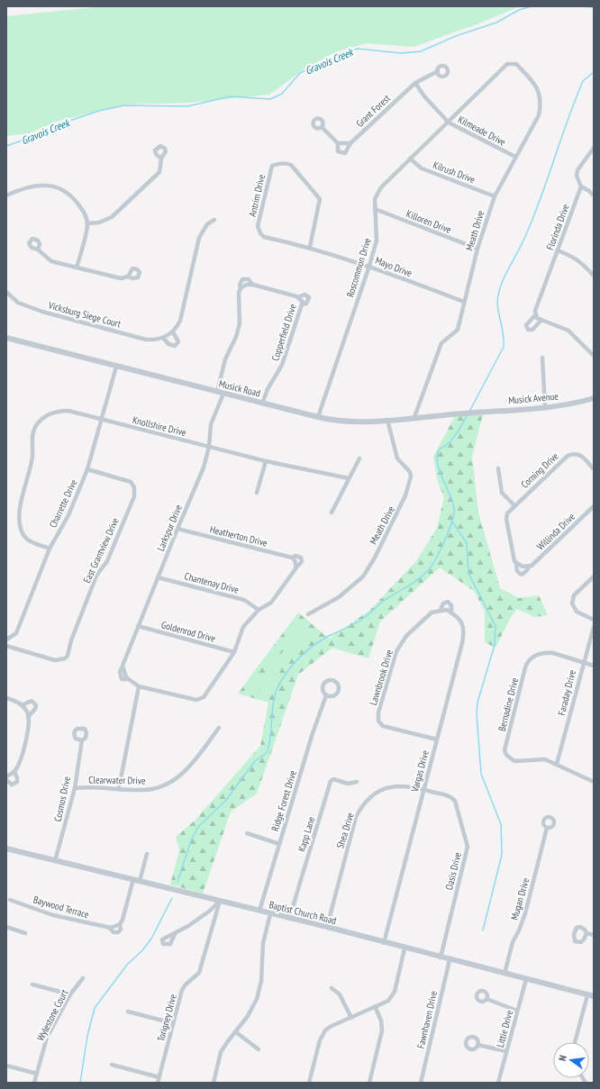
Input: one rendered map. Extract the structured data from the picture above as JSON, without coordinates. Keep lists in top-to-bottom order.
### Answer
{
  "streets": {
    "street": [
      "Grant Forest",
      "Kilmeade Drive",
      "Kilrush Drive",
      "Antrim Drive",
      "Killoren Drive",
      "Florinda Drive",
      "Meath Drive",
      "Mayo Drive",
      "Roscommon Drive",
      "Vicksburg Siege Court",
      "Copperfield Drive",
      "Musick Road",
      "Musick Avenue",
      "Knollshire Drive",
      "Corning Drive",
      "Charrette Drive",
      "Larkspur Drive",
      "Willinda Drive",
      "Heatherton Drive",
      "East Grantview Drive",
      "Chantenay Drive",
      "Goldenrod Drive",
      "Lawnbrook Drive",
      "Faraday Drive",
      "Bernadine Drive",
      "Vargas Drive",
      "Clearwater Drive",
      "Cosmos Drive",
      "Ridge Forest Drive",
      "Shea Drive",
      "Kapp Lane",
      "Oasis Drive",
      "Mugan Drive",
      "Baywood Terrace",
      "Baptist Church Road",
      "Wylestone Court",
      "Torigney Drive",
      "Fawnhaven Drive",
      "Littie Drive"
    ]
  },
  "crossings": [
    ["Grant Forest", "Kilmeade Drive"],
    ["Kilmeade Drive", "Meath Drive"],
    ["Kilmeade Drive", "Roscommon Drive"],
    ["Kilrush Drive", "Meath Drive"],
    ["Kilrush Drive", "Roscommon Drive"],
    ["Antrim Drive", "Mayo Drive"],
    ["Killoren Drive", "Meath Drive"],
    ["Killoren Drive", "Roscommon Drive"],
    ["Meath Drive", "Mayo Drive"],
    ["Meath Drive", "Roscommon Drive"],
    ["Meath Drive", "Musick Road"],
    ["Mayo Drive", "Roscommon Drive"],
    ["Roscommon Drive", "Musick Road"],
    ["Copperfield Drive", "Musick Road"],
    ["Musick Road", "Musick Avenue"],
    ["Musick Road", "Charrette Drive"],
    ["Musick Road", "Larkspur Drive"],
    ["Knollshire Drive", "Charrette Drive"],
    ["Knollshire Drive", "Larkspur Drive"],
    ["Charrette Drive", "East Grantview Drive"],
    ["Larkspur Drive", "Heatherton Drive"],
    ["Larkspur Drive", "Chantenay Drive"],
    ["Larkspur Drive", "Goldenrod Drive"],
    ["Heatherton Drive", "Chantenay Drive"],
    ["Lawnbrook Drive", "Vargas Drive"],
    ["Faraday Drive", "Bernadine Drive"],
    ["Vargas Drive", "Shea Drive"],
    ["Vargas Drive", "Oasis Drive"],
    ["Vargas Drive", "Baptist Church Road"],
    ["Clearwater Drive", "Cosmos Drive"],
    ["Cosmos Drive", "Baptist Church Road"],
    ["Ridge Forest Drive", "Baptist Church Road"],
    ["Shea Drive", "Oasis Drive"],
    ["Shea Drive", "Baptist Church Road"],
    ["Kapp Lane", "Baptist Church Road"],
    ["Oasis Drive", "Baptist Church Road"],
    ["Mugan Drive", "Baptist Church Road"],
    ["Baywood Terrace", "Baptist Church Road"],
    ["Baptist Church Road", "Torigney Drive"],
    ["Baptist Church Road", "Fawnhaven Drive"],
    ["Baptist Church Road", "Littie Drive"]
  ],
  "water": ["Gravois Creek"],
  "north": "left"
}
